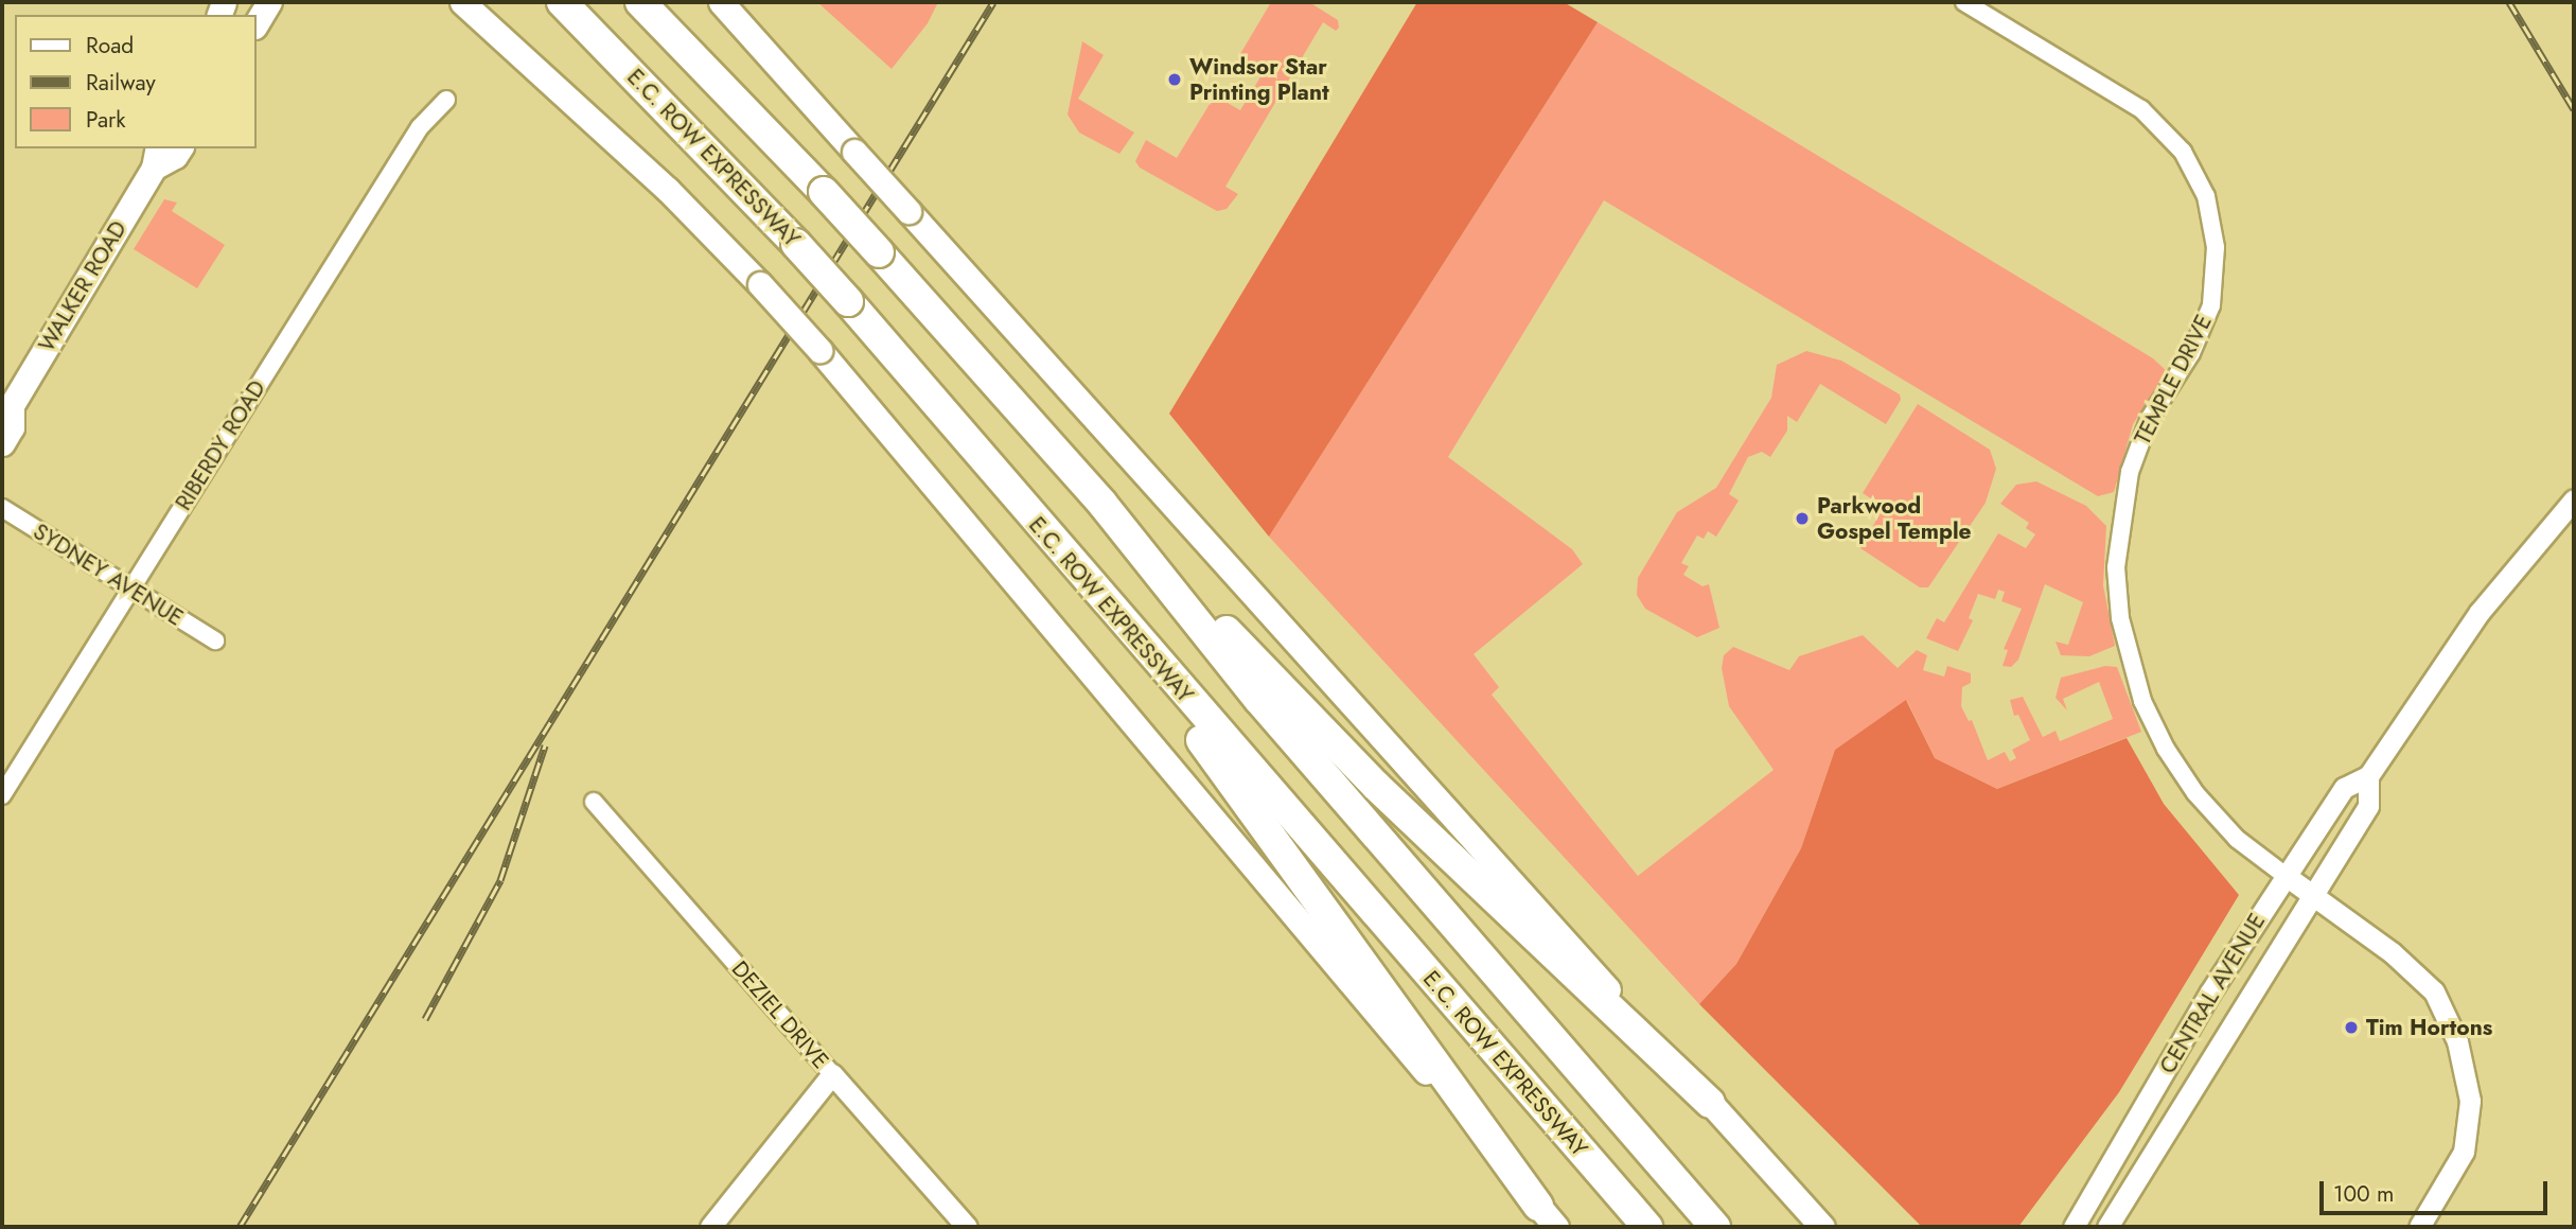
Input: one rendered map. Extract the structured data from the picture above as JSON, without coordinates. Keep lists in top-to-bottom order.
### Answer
{
  "streets": {
    "highway": ["E.C. ROW EXPRESSWAY"],
    "main road": ["WALKER ROAD"],
    "street": [
      "TEMPLE DRIVE",
      "RIBERDY ROAD",
      "SYDNEY AVENUE",
      "CENTRAL AVENUE",
      "DEZIEL DRIVE"
    ]
  },
  "crossings": [
    ["TEMPLE DRIVE", "CENTRAL AVENUE"],
    ["RIBERDY ROAD", "SYDNEY AVENUE"]
  ],
  "places": ["Windsor Star Printing Plant", "Parkwood Gospel Temple", "Tim Hortons"],
  "legend": ["Road", "Railway", "Park"],
  "scale_bar": "100 m"
}
